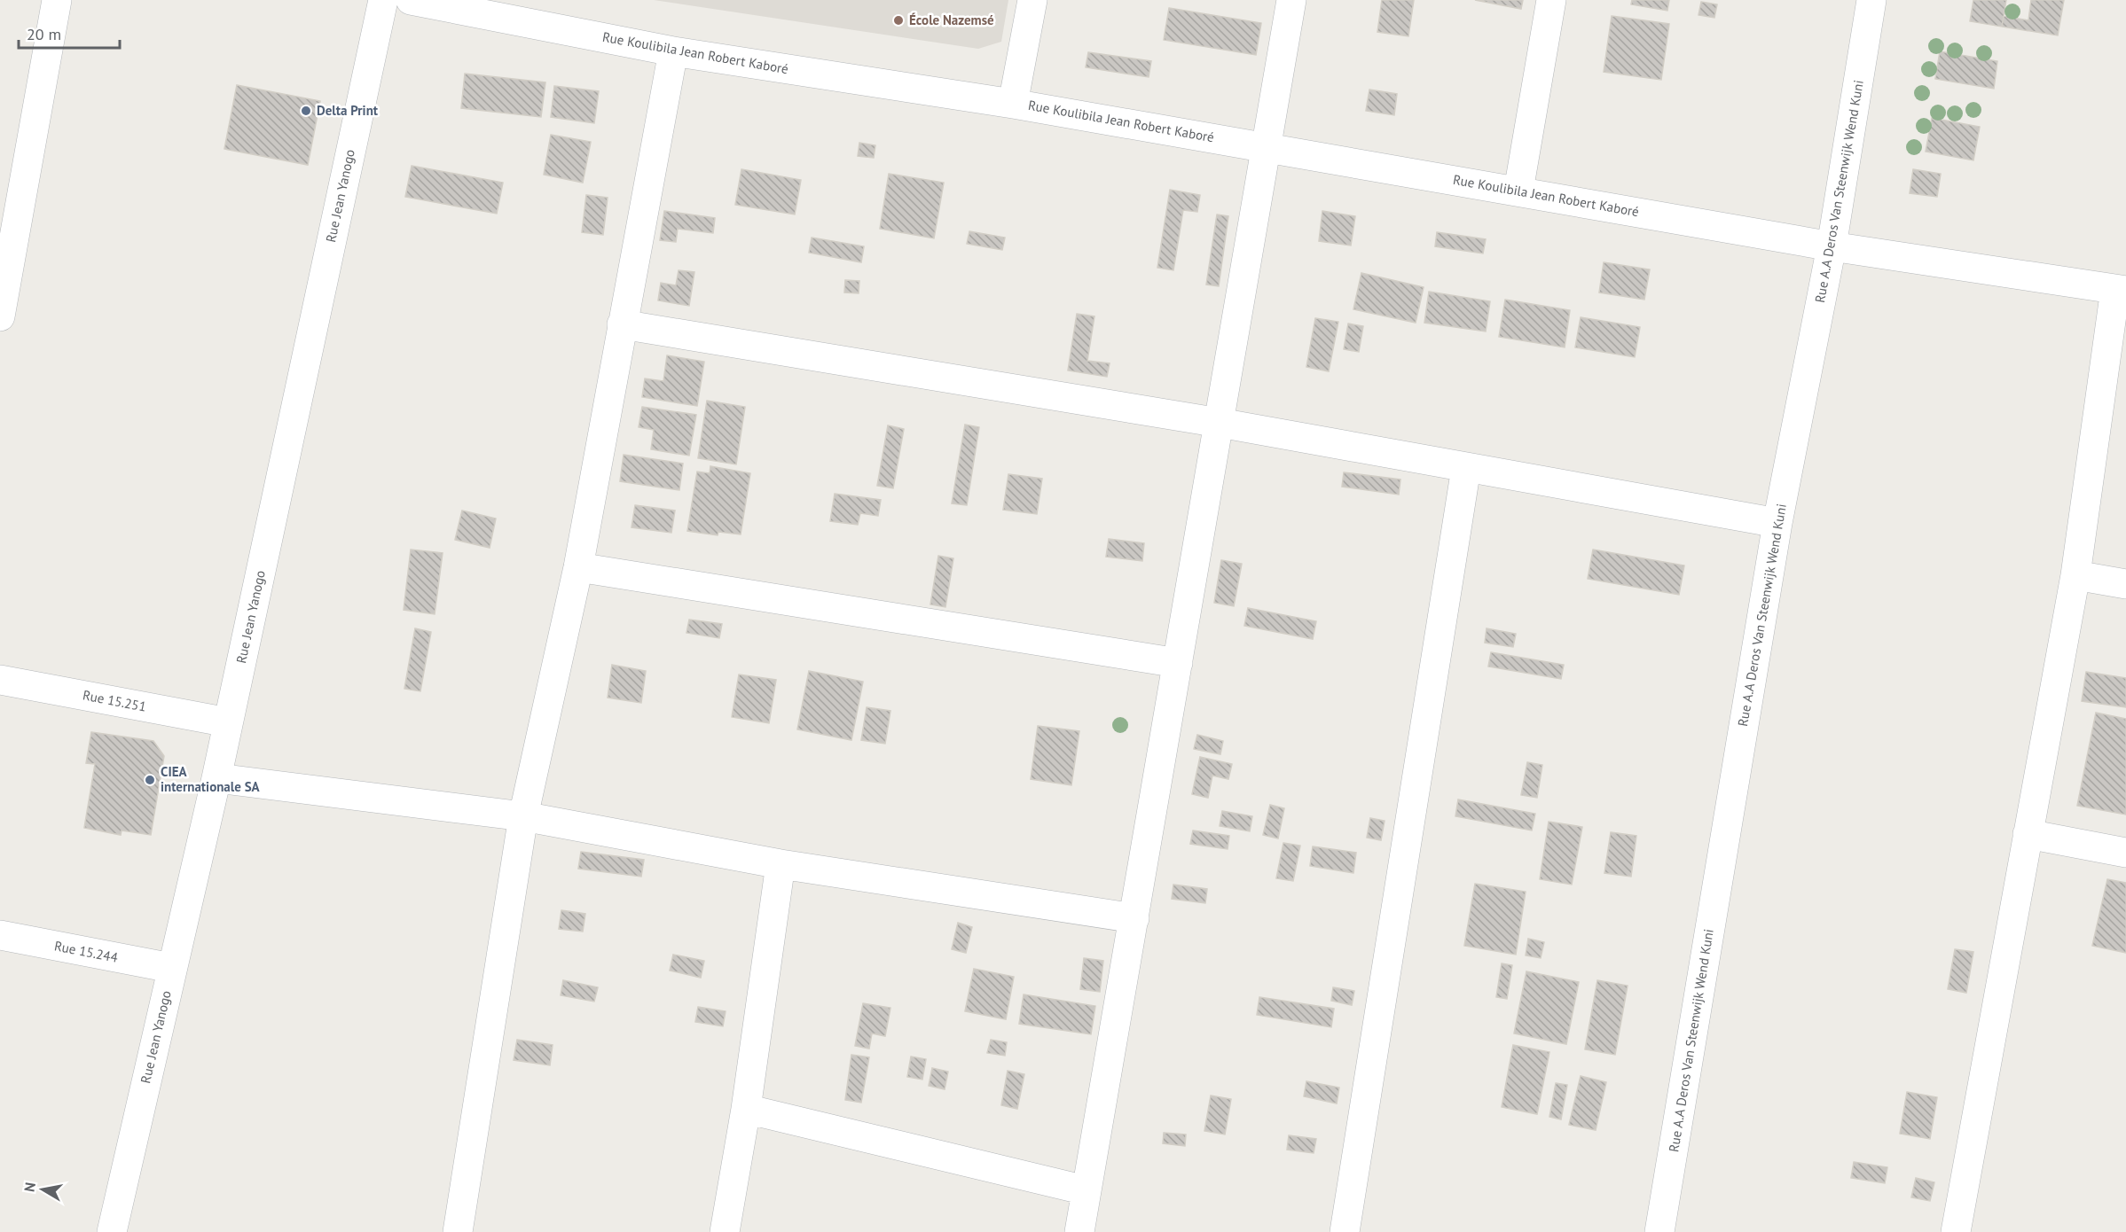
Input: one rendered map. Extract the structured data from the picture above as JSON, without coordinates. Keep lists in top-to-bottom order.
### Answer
{
  "streets": {
    "street": [
      "Rue Koulibila Jean Robert Kaboré",
      "Rue A.A Deros Van Steenwijk Wend Kuni",
      "Rue Jean Yanogo",
      "Rue 15.251",
      "Rue 15.244"
    ]
  },
  "crossings": [
    ["Rue Koulibila Jean Robert Kaboré", "Rue A.A Deros Van Steenwijk Wend Kuni"],
    ["Rue Jean Yanogo", "Rue 15.251"],
    ["Rue Jean Yanogo", "Rue 15.244"]
  ],
  "places": ["École Nazemsé", "Delta Print", "CIEA internationale SA"],
  "scale_bar": "20 m",
  "north": "left"
}
